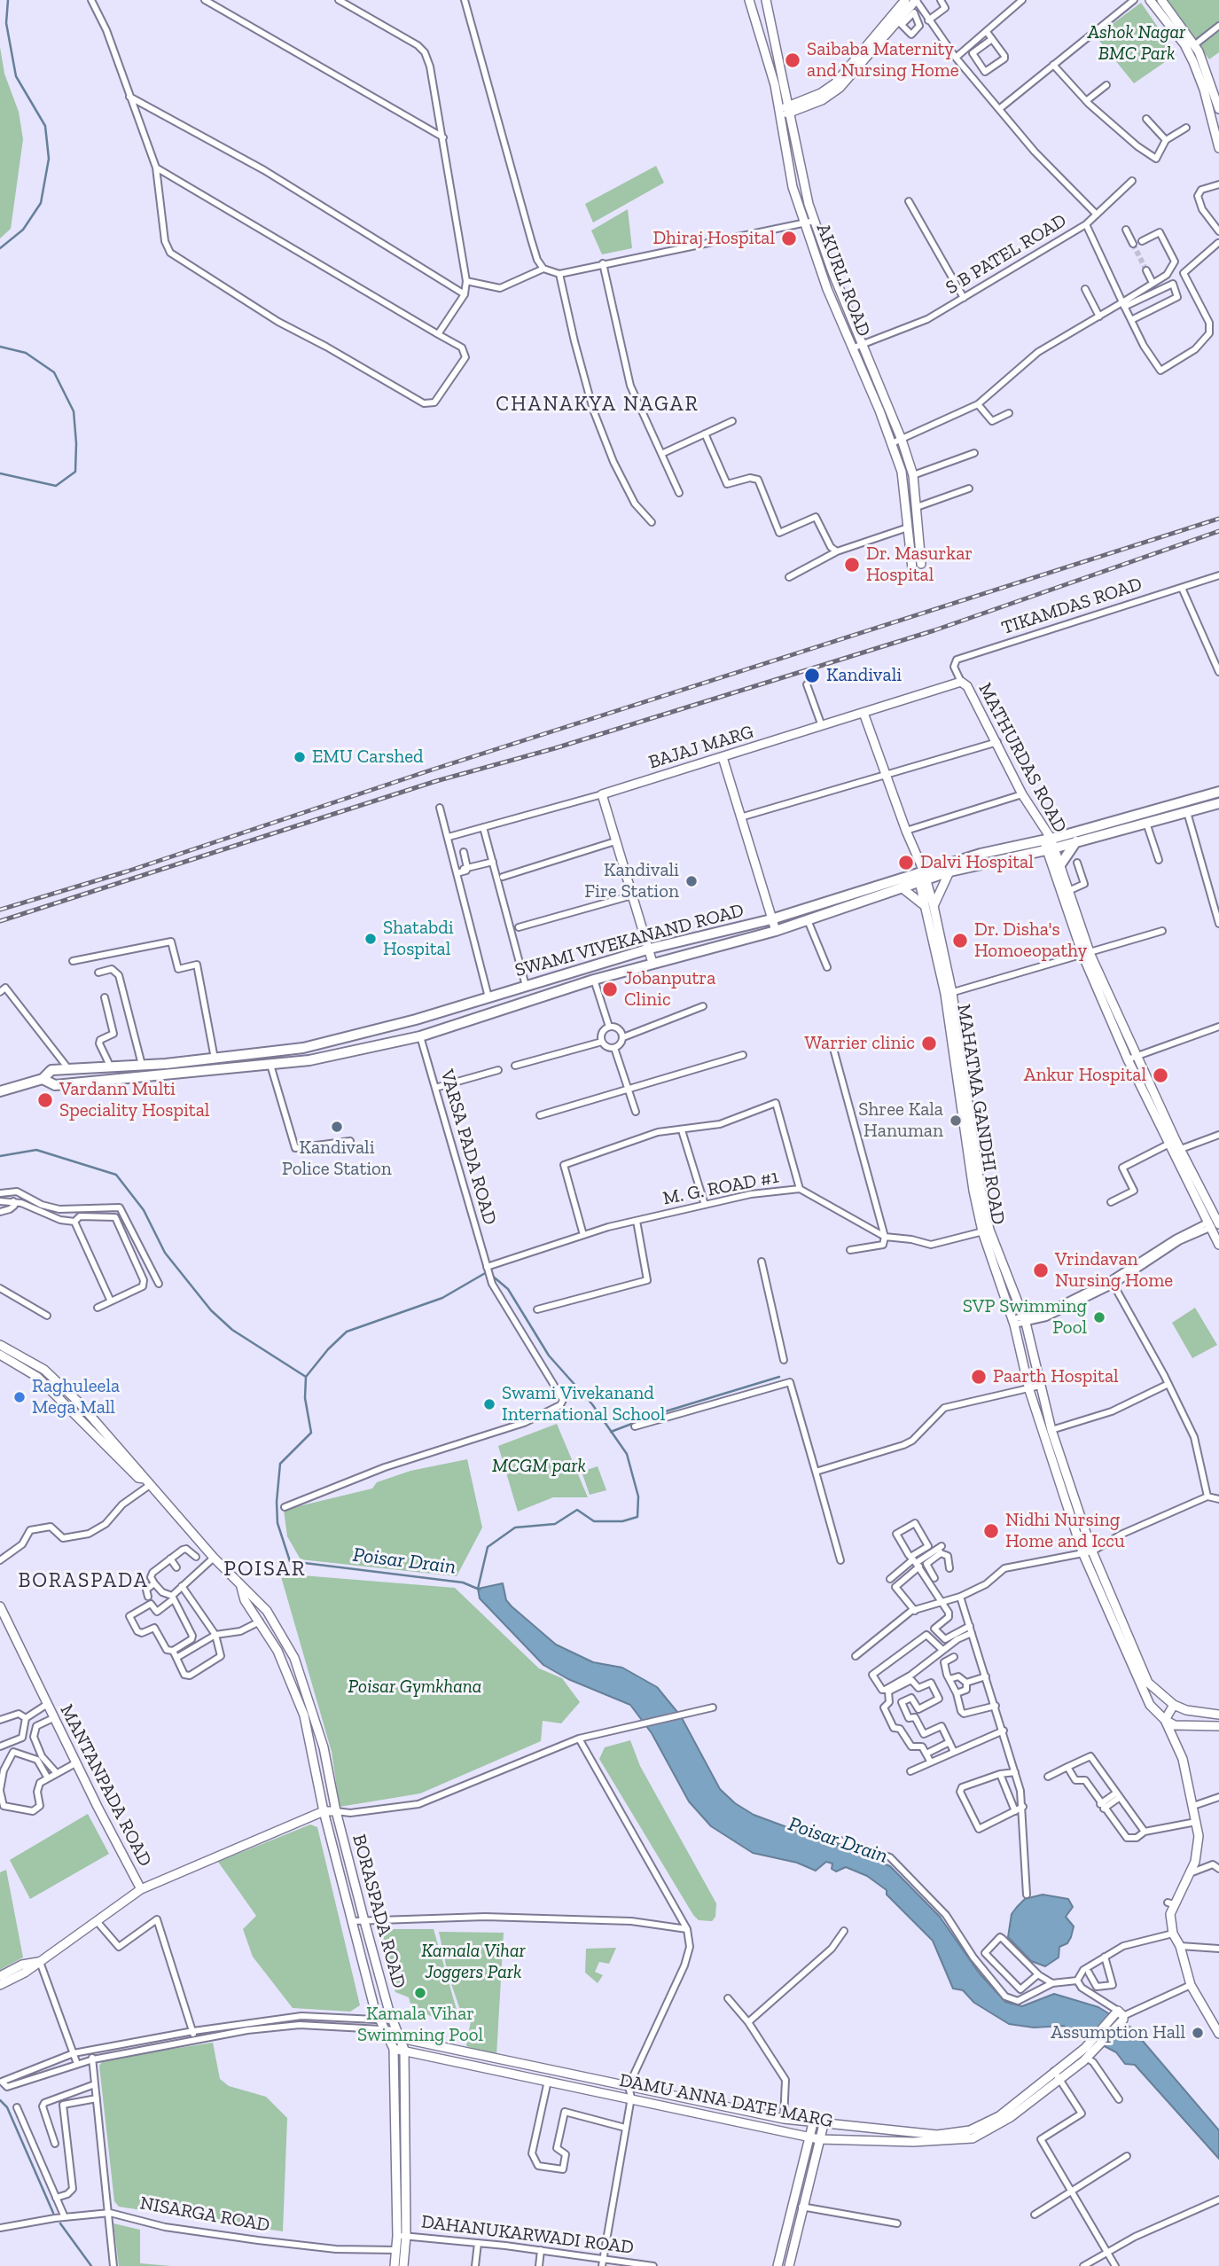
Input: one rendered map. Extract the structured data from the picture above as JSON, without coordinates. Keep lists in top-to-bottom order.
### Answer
{
  "streets": {
    "main road": ["SWAMI VIVEKANAND ROAD"],
    "street": [
      "S B PATEL ROAD",
      "AKURLI ROAD",
      "TIKAMDAS ROAD",
      "BAJAJ MARG",
      "MATHURDAS ROAD",
      "MAHATMA GANDHI ROAD",
      "VARSA PADA ROAD",
      "M. G. ROAD #1",
      "MANTANPADA ROAD",
      "BORASPADA ROAD",
      "DAMU ANNA DATE MARG",
      "NISARGA ROAD",
      "DAHANUKARWADI ROAD"
    ]
  },
  "crossings": [
    ["S B PATEL ROAD", "AKURLI ROAD"],
    ["TIKAMDAS ROAD", "BAJAJ MARG"],
    ["TIKAMDAS ROAD", "MATHURDAS ROAD"],
    ["BAJAJ MARG", "MATHURDAS ROAD"],
    ["BAJAJ MARG", "MAHATMA GANDHI ROAD"],
    ["MATHURDAS ROAD", "SWAMI VIVEKANAND ROAD"],
    ["SWAMI VIVEKANAND ROAD", "MAHATMA GANDHI ROAD"],
    ["SWAMI VIVEKANAND ROAD", "VARSA PADA ROAD"],
    ["MAHATMA GANDHI ROAD", "M. G. ROAD #1"],
    ["VARSA PADA ROAD", "M. G. ROAD #1"],
    ["MANTANPADA ROAD", "BORASPADA ROAD"],
    ["BORASPADA ROAD", "DAMU ANNA DATE MARG"],
    ["BORASPADA ROAD", "NISARGA ROAD"],
    ["BORASPADA ROAD", "DAHANUKARWADI ROAD"]
  ],
  "districts": ["CHANAKYA NAGAR", "POISAR", "BORASPADA"],
  "water": ["Poisar Drain"],
  "parks": [
    "Ashok Nagar BMC Park",
    "MCGM park",
    "Poisar Gymkhana",
    "Kamala Vihar Joggers Park"
  ],
  "places": [
    "Saibaba Maternity and Nursing Home",
    "Dhiraj Hospital",
    "Dr. Masurkar Hospital",
    "Kandivali",
    "EMU Carshed",
    "Dalvi Hospital",
    "Kandivali Fire Station",
    "Shatabdi Hospital",
    "Dr. Disha's Homoeopathy",
    "Jobanputra Clinic",
    "Warrier clinic",
    "Ankur Hospital",
    "Vardann Multi Speciality Hospital",
    "Shree Kala Hanuman",
    "Kandivali Police Station",
    "Vrindavan Nursing Home",
    "SVP Swimming Pool",
    "Paarth Hospital",
    "Raghuleela Mega Mall",
    "Swami Vivekanand International School",
    "Nidhi Nursing Home and Iccu",
    "Kamala Vihar Swimming Pool",
    "Assumption Hall"
  ]
}
